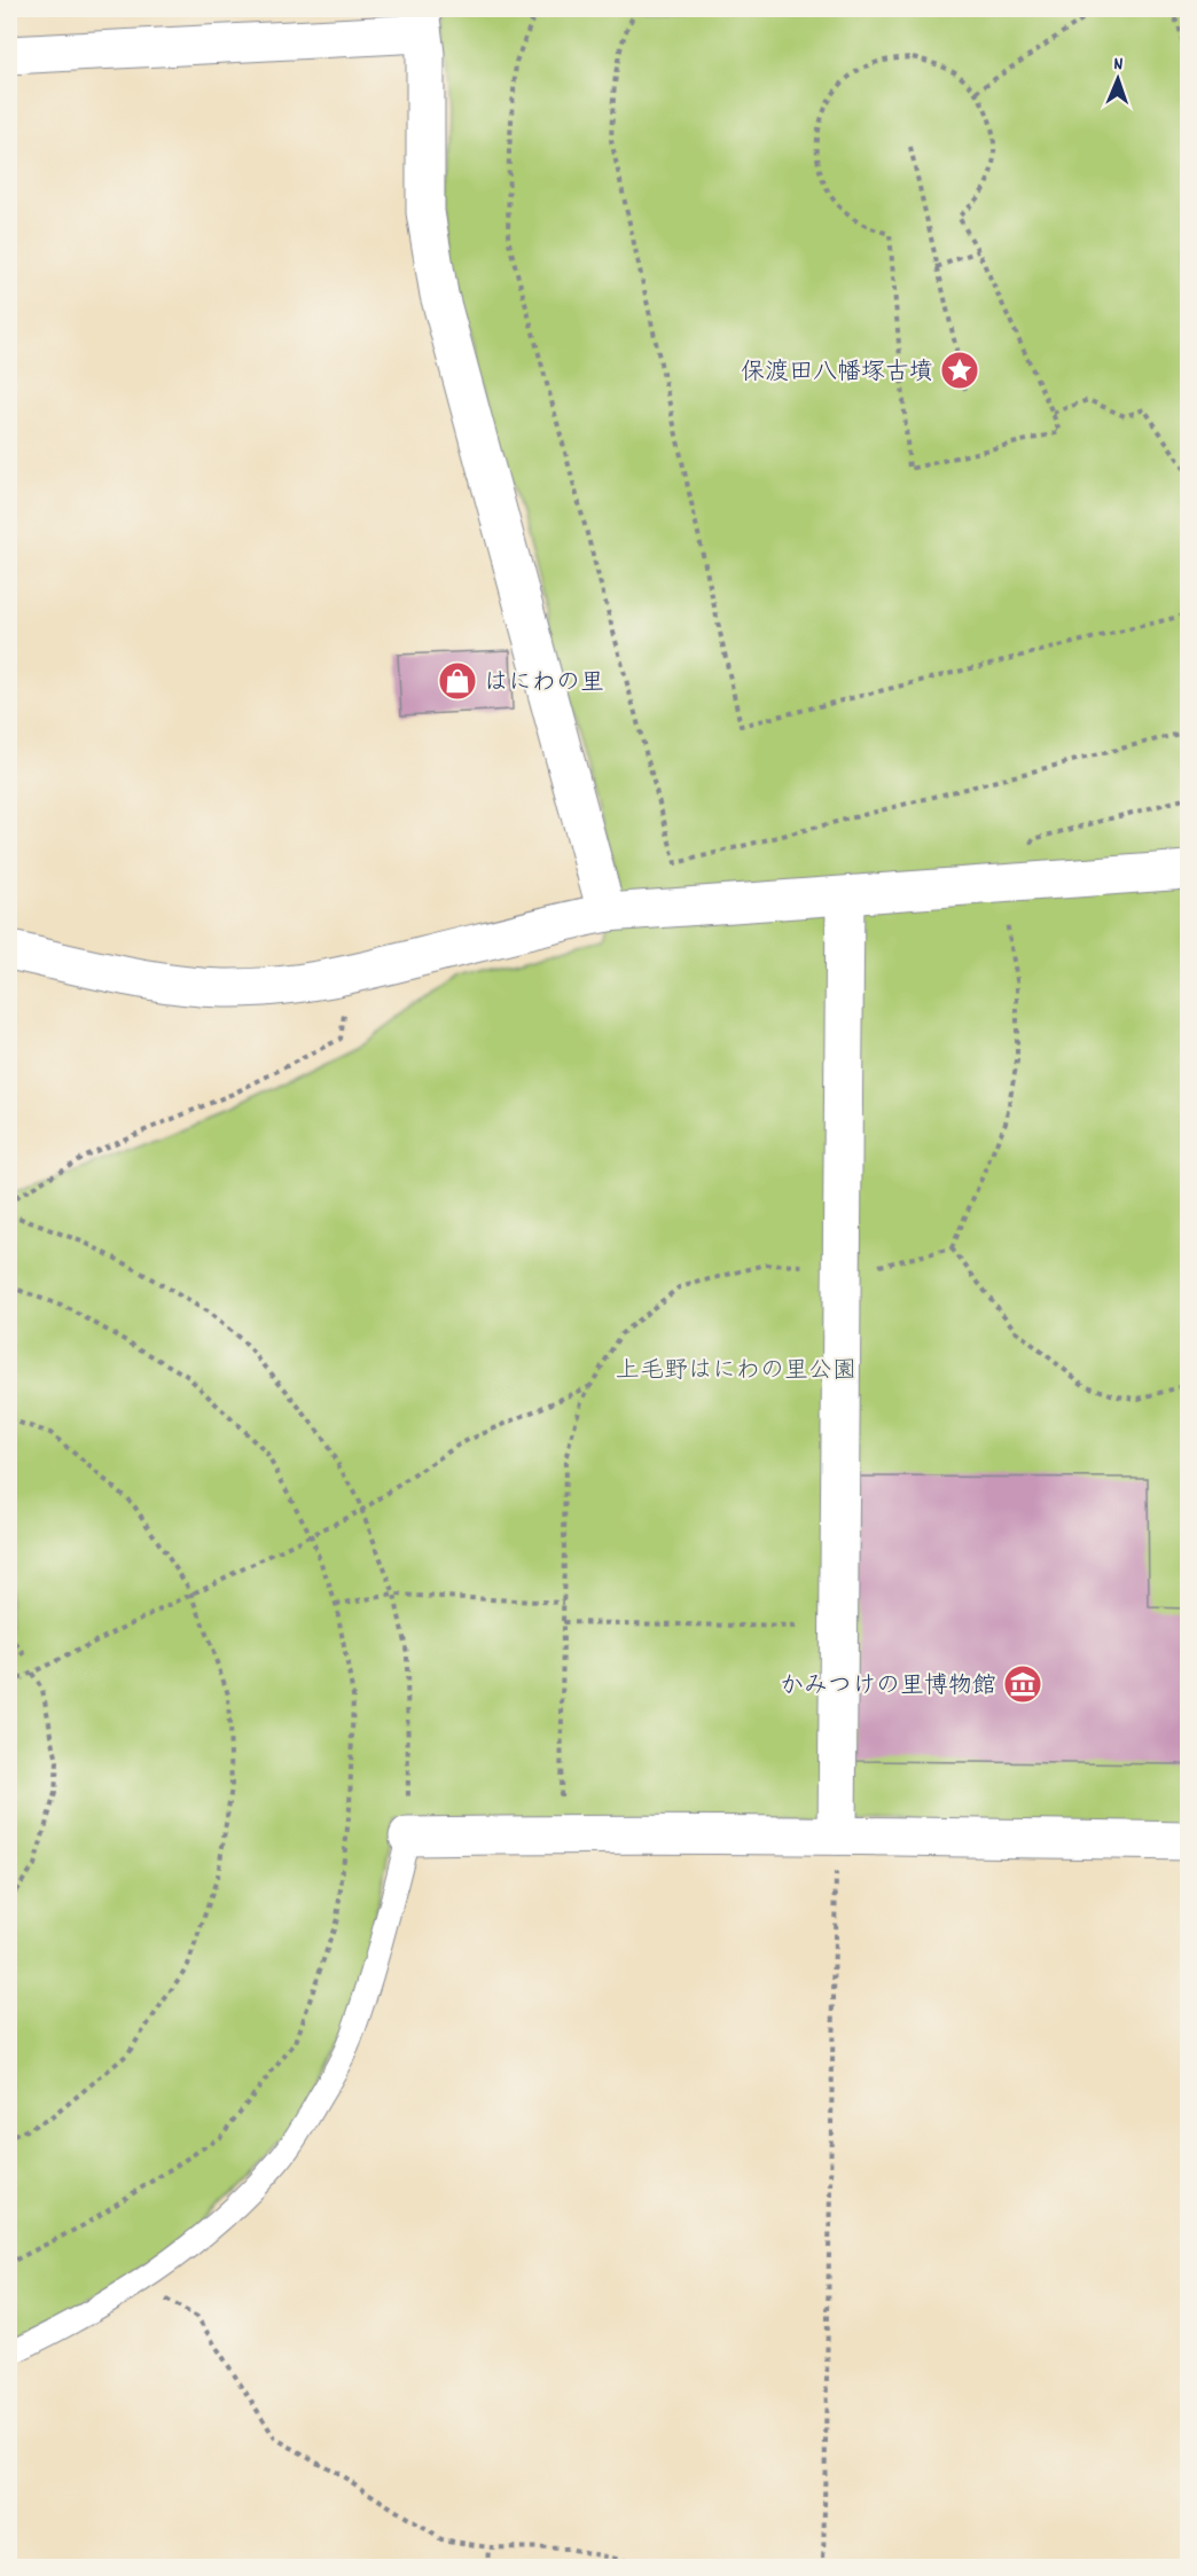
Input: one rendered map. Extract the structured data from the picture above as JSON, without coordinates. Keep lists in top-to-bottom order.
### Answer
{
  "parks": ["上毛野はにわの里公園"],
  "places": {
    "place": ["保渡田八幡塚古墳"],
    "shop": ["はにわの里"],
    "museum": ["かみつけの里博物館"]
  },
  "north": "top"
}
